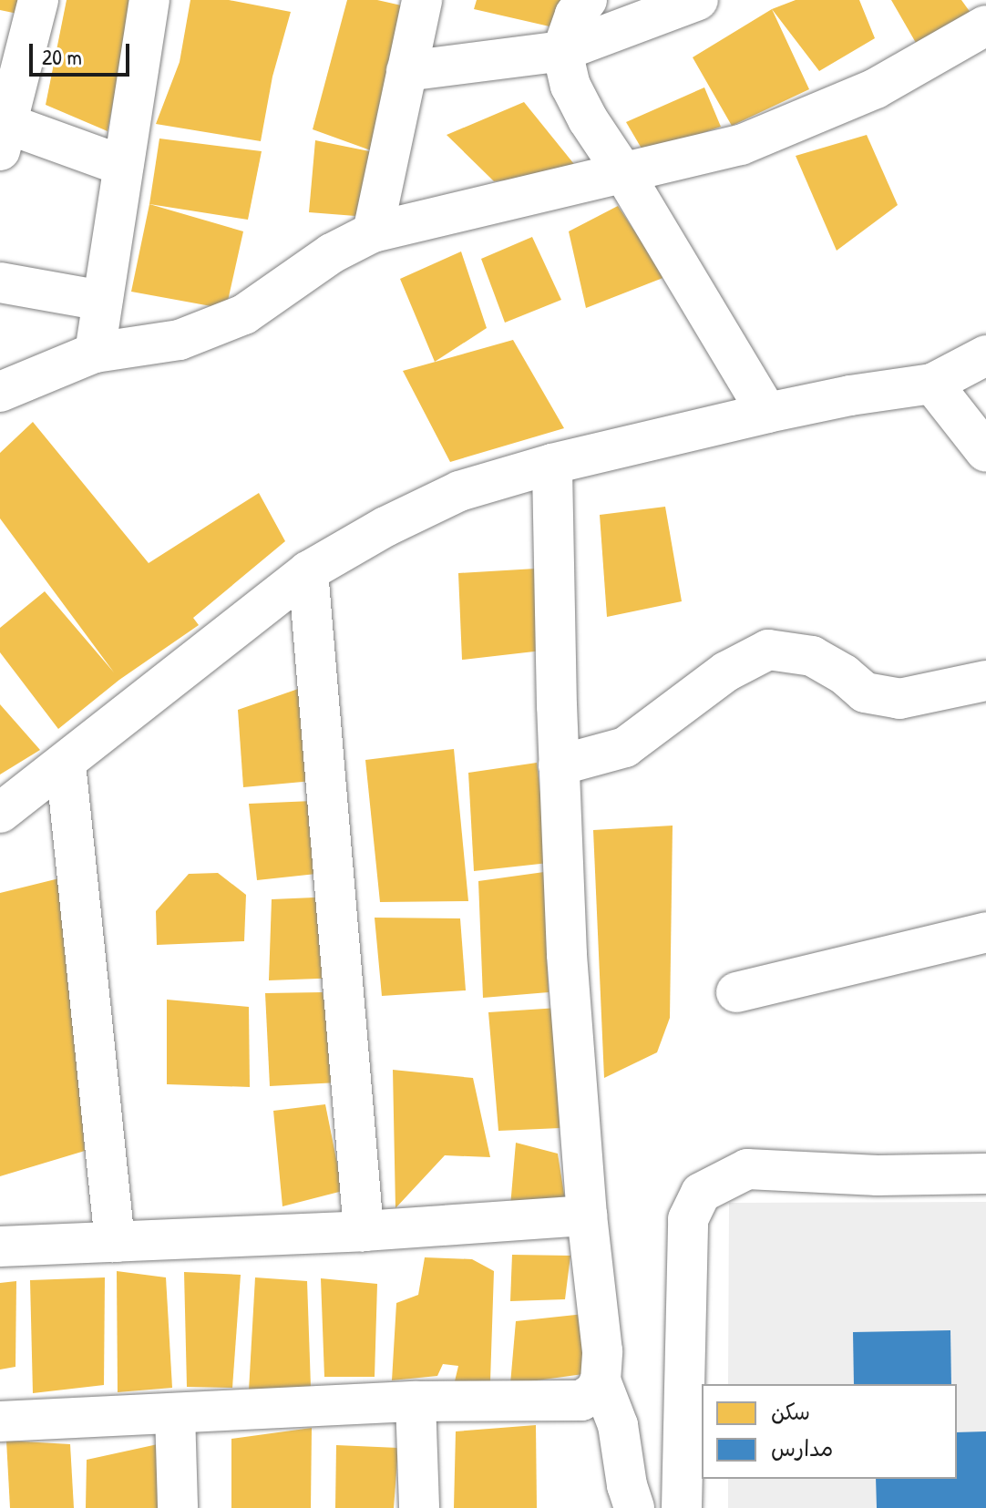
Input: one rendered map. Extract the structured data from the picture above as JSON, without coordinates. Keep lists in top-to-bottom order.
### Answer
{
  "legend": ["سكن", "مدارس"],
  "scale_bar": "20 m"
}
